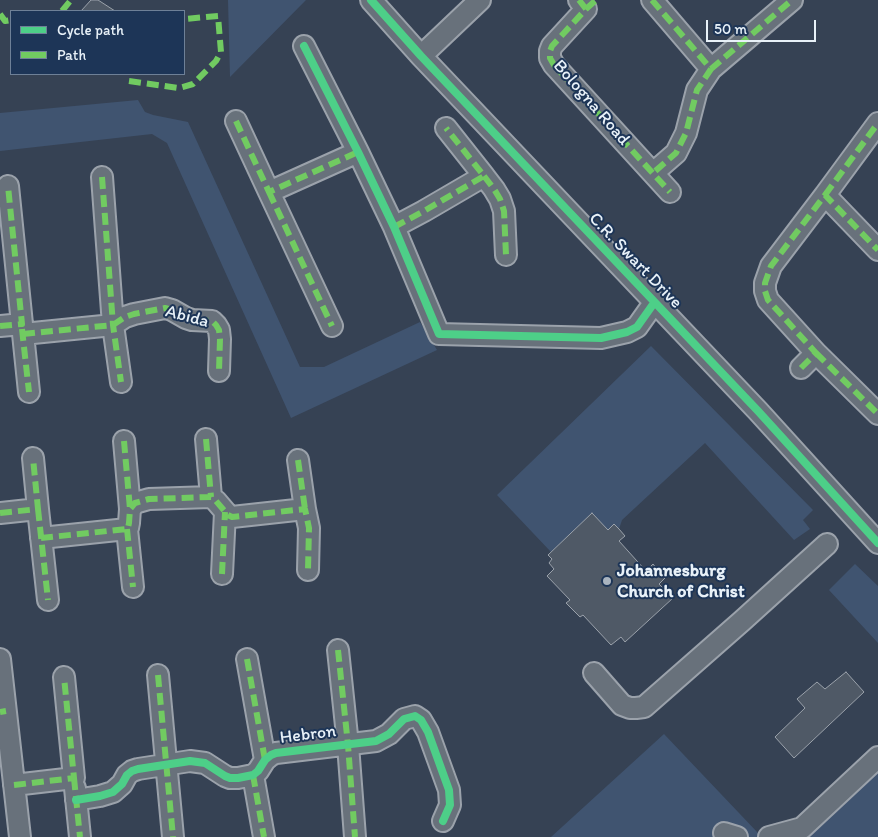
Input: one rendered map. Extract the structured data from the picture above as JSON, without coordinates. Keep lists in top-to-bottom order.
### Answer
{
  "streets": {
    "street": [
      "Bologna Road",
      "C.R. Swart Drive",
      "Abida",
      "Hebron"
    ]
  },
  "places": ["Johannesburg Church of Christ"],
  "legend": ["Cycle path", "Path"],
  "scale_bar": "50 m"
}
